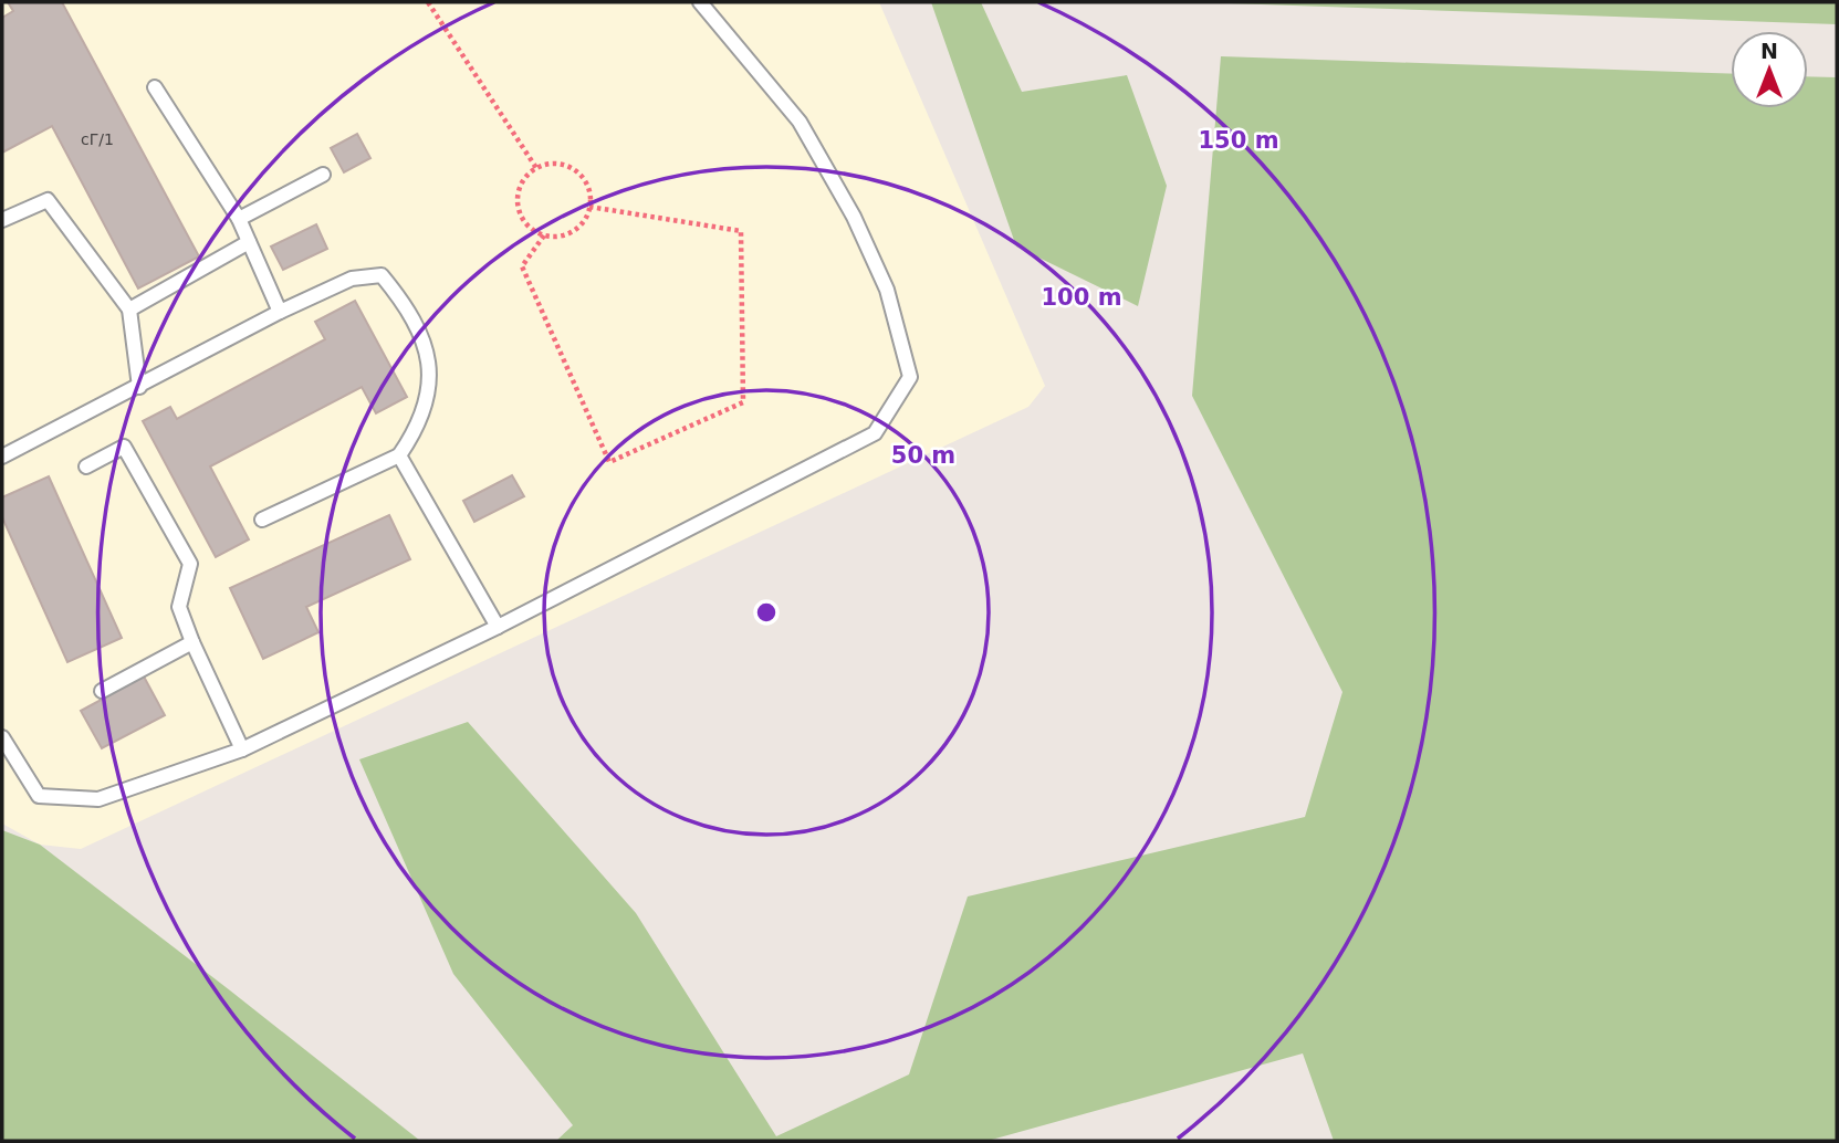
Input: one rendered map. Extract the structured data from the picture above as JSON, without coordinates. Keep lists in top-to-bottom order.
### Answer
{
  "house_numbers": ["сГ/1"],
  "north": "top",
  "rings": ["150 m", "100 m", "50 m"]
}
